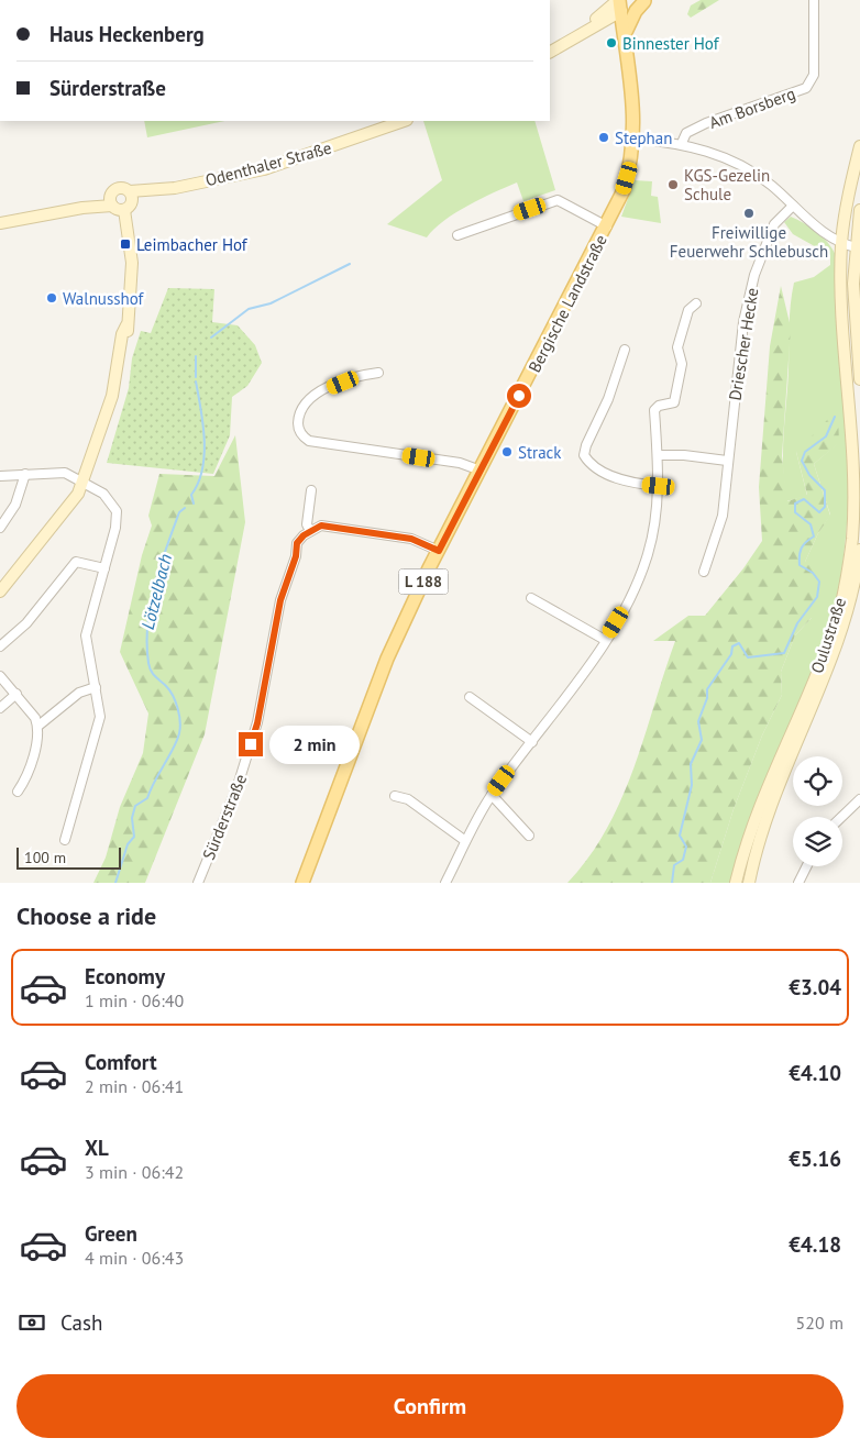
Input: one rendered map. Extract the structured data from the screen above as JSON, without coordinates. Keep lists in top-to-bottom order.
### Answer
{
  "streets": {
    "main road": [
      "Odenthaler Straße",
      "Bergische Landstraße",
      "L 188",
      "Oulustraße"
    ],
    "street": ["Am Borsberg", "Driescher Hecke", "Sürderstraße"]
  },
  "water": ["Lötzelbach"],
  "places": {
    "other": [
      "Binnester Hof",
      "Stephan",
      "KGS-Gezelin Schule",
      "Freiwillige Feuerwehr Schlebusch",
      "Walnusshof",
      "Strack"
    ],
    "transit": ["Leimbacher Hof"]
  },
  "scale_bar": "100 m",
  "page": {
    "banner": ["Haus Heckenberg", "Sürderstraße"],
    "bubble": "2 min",
    "scale": "100 m",
    "heading": "Choose a ride",
    "list": [
      {
        "name": "Economy",
        "note": "1 min · 06:40",
        "value": "€3.04"
      },
      {
        "name": "Comfort",
        "note": "2 min · 06:41",
        "value": "€4.10"
      },
      {
        "name": "XL",
        "note": "3 min · 06:42",
        "value": "€5.16"
      },
      {
        "name": "Green",
        "note": "4 min · 06:43",
        "value": "€4.18"
      }
    ],
    "pay": ["Cash", "520 m"],
    "buttons": "Confirm"
  }
}
